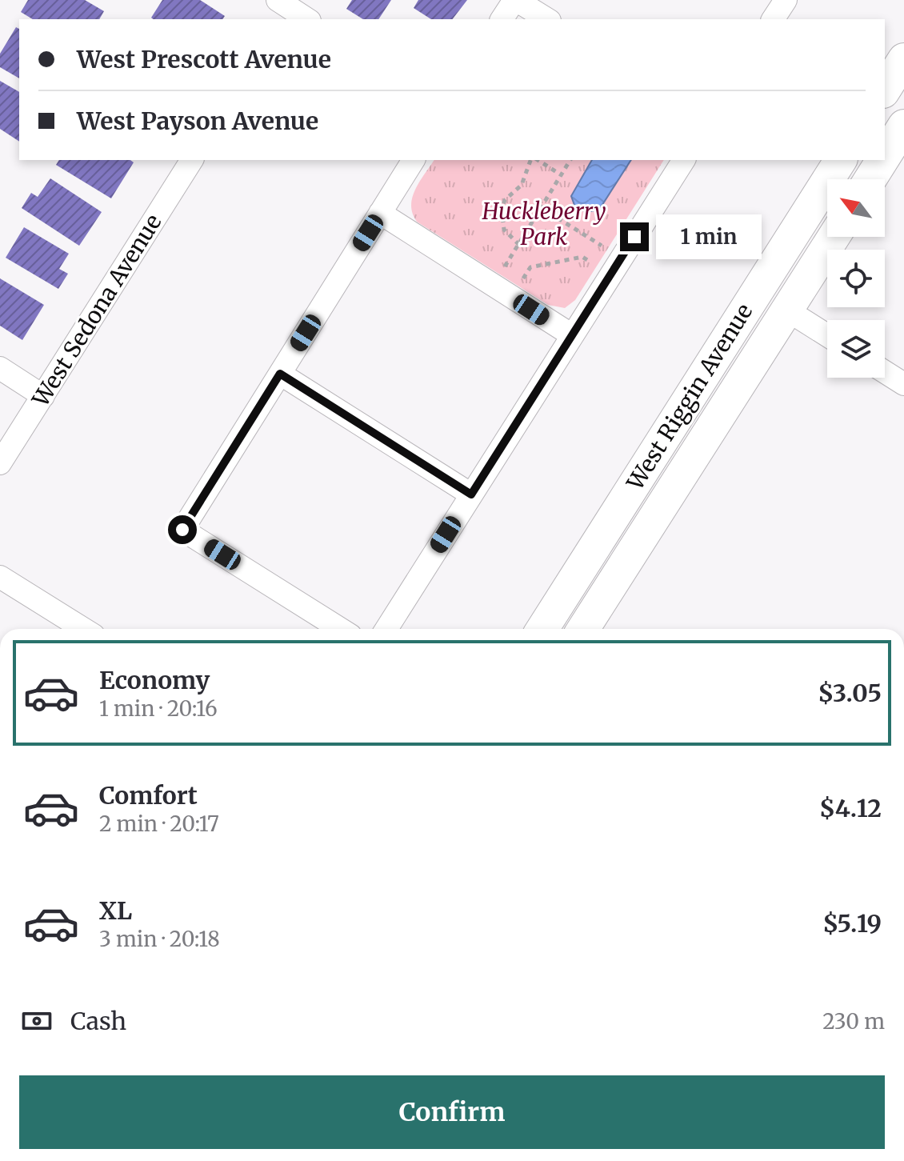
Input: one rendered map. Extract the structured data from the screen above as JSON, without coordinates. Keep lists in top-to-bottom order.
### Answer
{
  "streets": {
    "main road": ["West Riggin Avenue"],
    "street": ["West Sedona Avenue"]
  },
  "parks": ["Huckleberry Park"],
  "north": "top left",
  "page": {
    "banner": ["West Prescott Avenue", "West Payson Avenue"],
    "bubble": "1 min",
    "list": [
      {
        "name": "Economy",
        "note": "1 min · 20:16",
        "value": "$3.05"
      },
      {
        "name": "Comfort",
        "note": "2 min · 20:17",
        "value": "$4.12"
      },
      {
        "name": "XL",
        "note": "3 min · 20:18",
        "value": "$5.19"
      }
    ],
    "pay": ["Cash", "230 m"],
    "buttons": "Confirm"
  }
}
